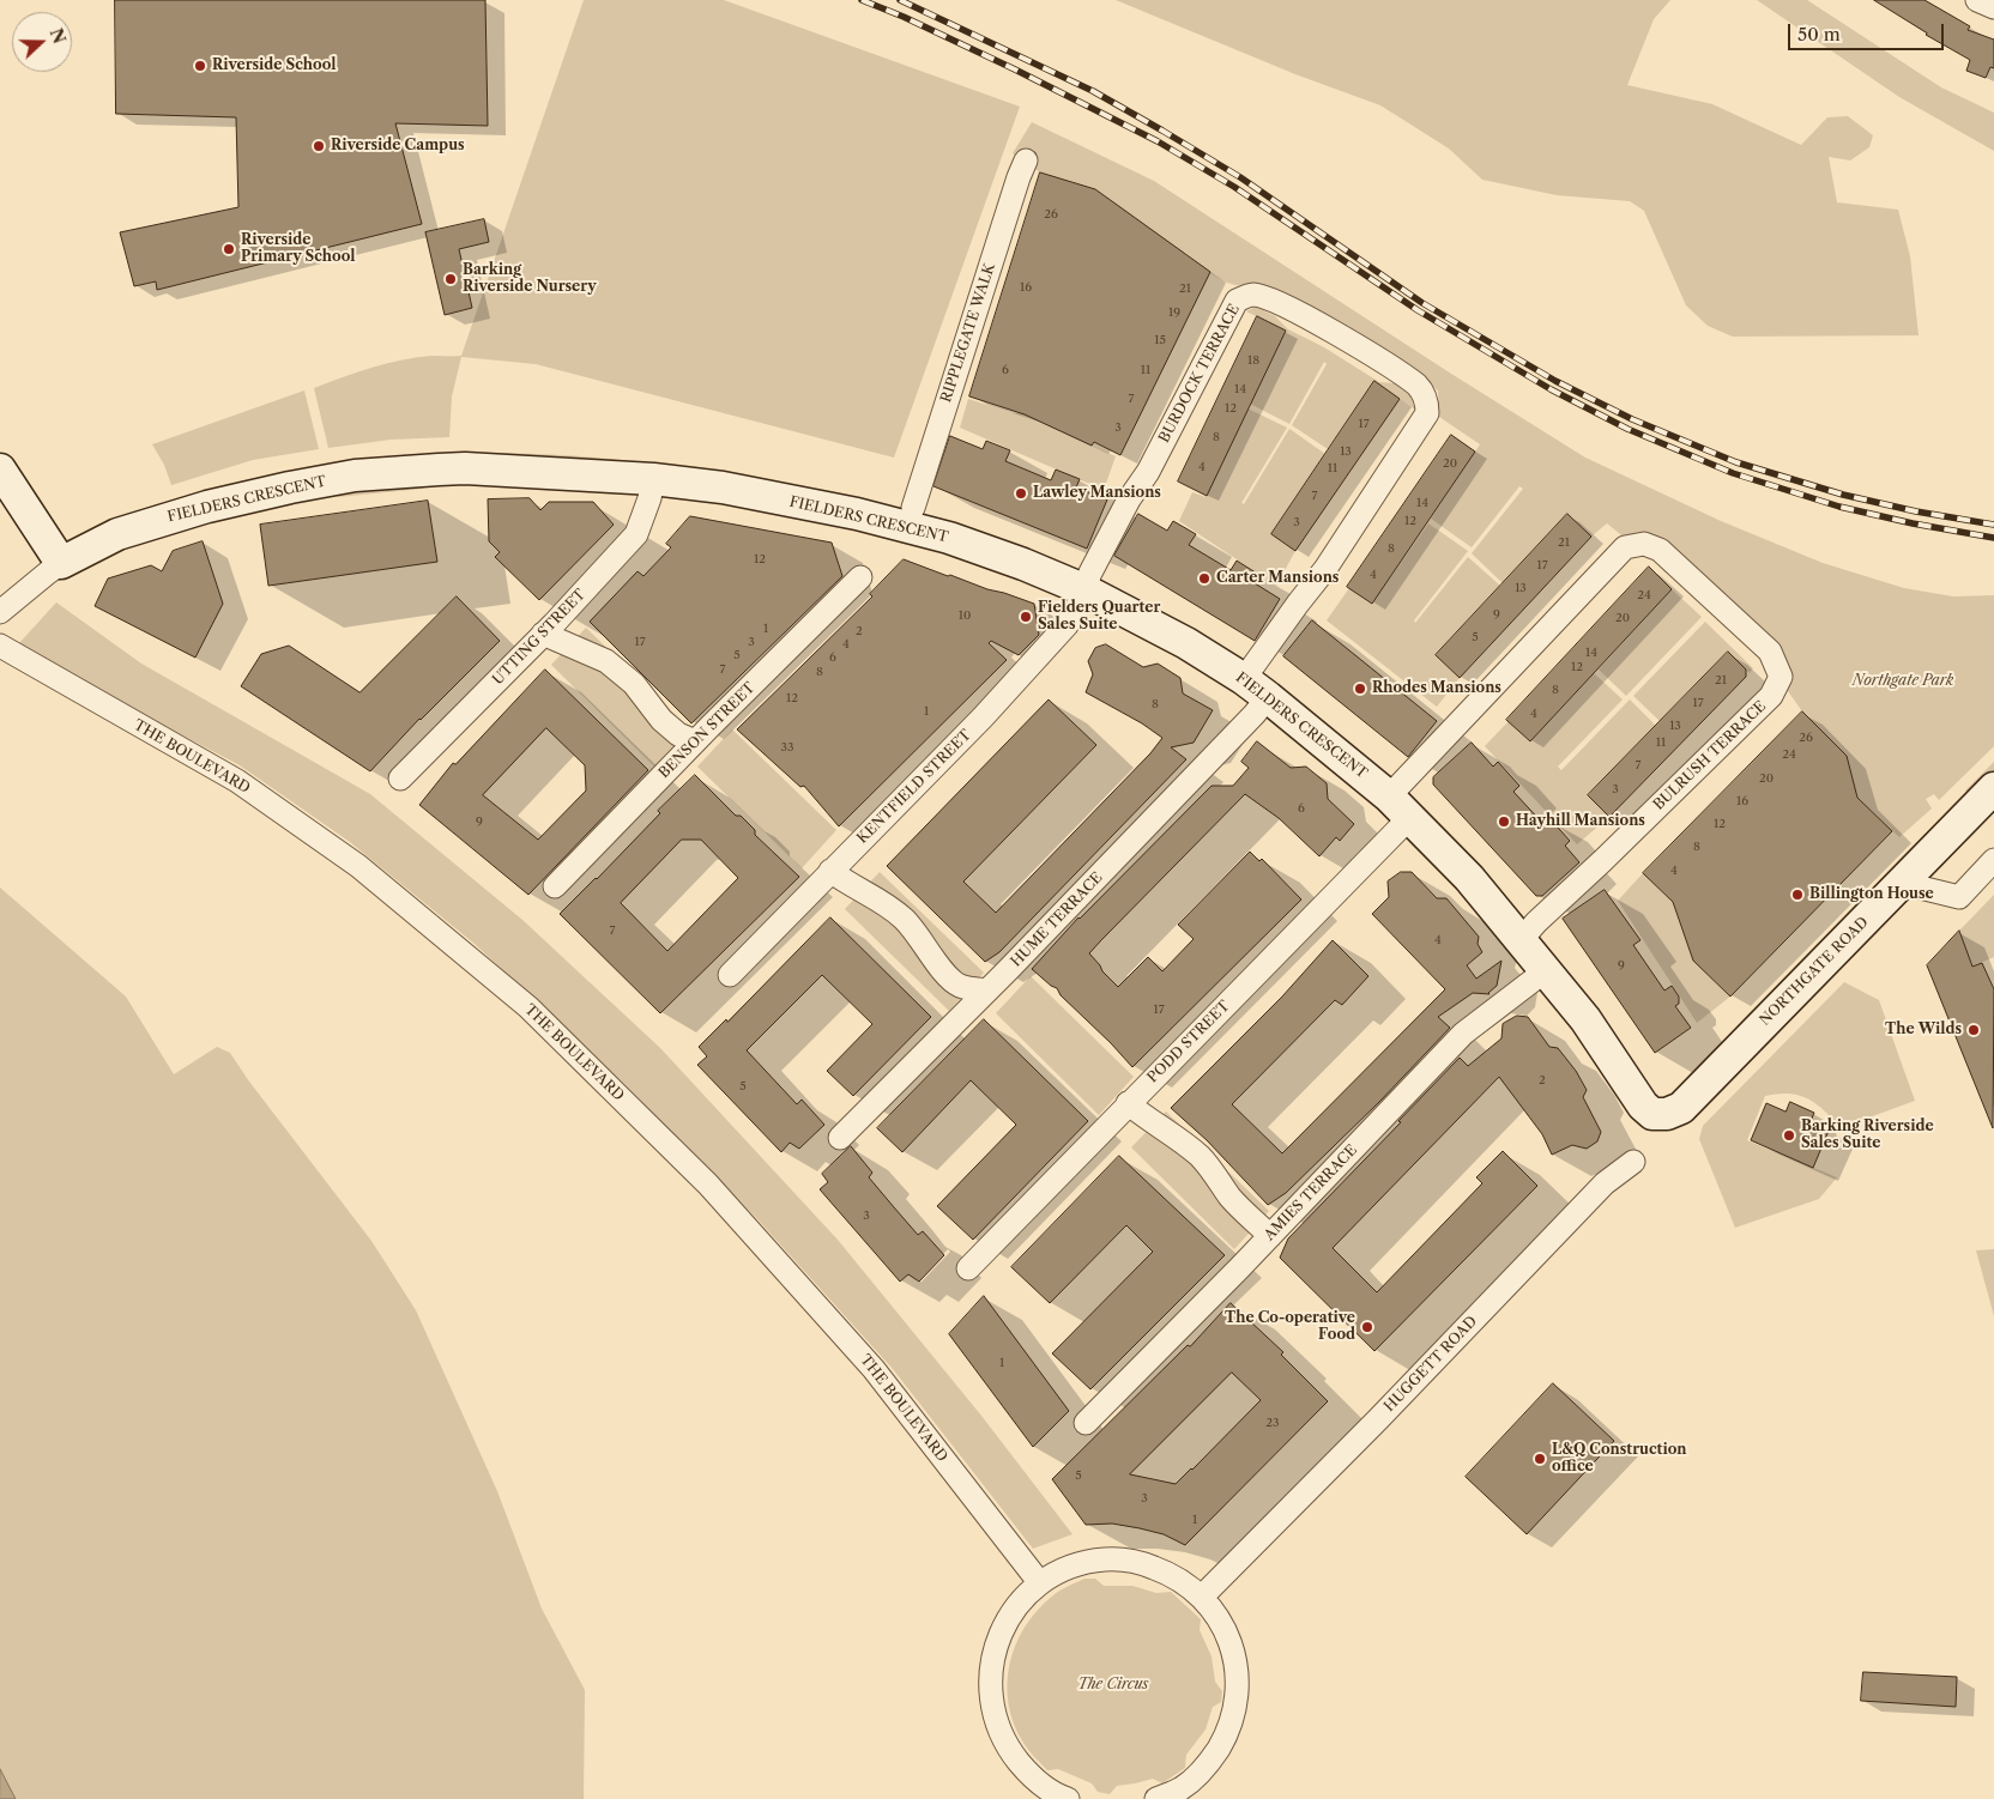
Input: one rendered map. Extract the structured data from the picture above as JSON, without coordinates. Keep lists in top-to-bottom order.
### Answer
{
  "streets": {
    "street": [
      "RIPPLEGATE WALK",
      "BURDOCK TERRACE",
      "FIELDERS CRESCENT",
      "UTTING STREET",
      "BENSON STREET",
      "BULRUSH TERRACE",
      "THE BOULEVARD",
      "KENTFIELD STREET",
      "HUME TERRACE",
      "NORTHGATE ROAD",
      "PODD STREET",
      "AMIES TERRACE",
      "HUGGETT ROAD"
    ]
  },
  "crossings": [
    ["BURDOCK TERRACE", "FIELDERS CRESCENT"],
    ["BURDOCK TERRACE", "KENTFIELD STREET"],
    ["BURDOCK TERRACE", "HUME TERRACE"],
    ["FIELDERS CRESCENT", "UTTING STREET"],
    ["FIELDERS CRESCENT", "BULRUSH TERRACE"],
    ["FIELDERS CRESCENT", "KENTFIELD STREET"],
    ["FIELDERS CRESCENT", "HUME TERRACE"],
    ["FIELDERS CRESCENT", "NORTHGATE ROAD"],
    ["FIELDERS CRESCENT", "PODD STREET"],
    ["FIELDERS CRESCENT", "AMIES TERRACE"],
    ["BULRUSH TERRACE", "PODD STREET"]
  ],
  "parks": ["Northgate Park", "The Circus"],
  "places": [
    "Riverside School",
    "Riverside Campus",
    "Riverside Primary School",
    "Barking Riverside Nursery",
    "Lawley Mansions",
    "Carter Mansions",
    "Fielders Quarter Sales Suite",
    "Rhodes Mansions",
    "Hayhill Mansions",
    "Billington House",
    "The Wilds",
    "Barking Riverside Sales Suite",
    "The Co-operative Food",
    "L&Q Construction office"
  ],
  "house_numbers": [
    "26",
    "16",
    "21",
    "19",
    "15",
    "18",
    "6",
    "11",
    "14",
    "7",
    "12",
    "17",
    "3",
    "8",
    "13",
    "20",
    "4",
    "11",
    "7",
    "14",
    "12",
    "3",
    "21",
    "8",
    "12",
    "17",
    "4",
    "13",
    "24",
    "9",
    "10",
    "20",
    "1",
    "2",
    "5",
    "17",
    "3",
    "4",
    "14",
    "5",
    "6",
    "12",
    "7",
    "8",
    "21",
    "8",
    "12",
    "17",
    "8",
    "1",
    "4",
    "13",
    "26",
    "11",
    "33",
    "24",
    "7",
    "20",
    "3",
    "16",
    "6",
    "9",
    "12",
    "8",
    "4",
    "7",
    "4",
    "9",
    "17",
    "2",
    "5",
    "3",
    "1",
    "23",
    "5",
    "3",
    "1"
  ],
  "scale_bar": "50 m",
  "north": "right"
}
